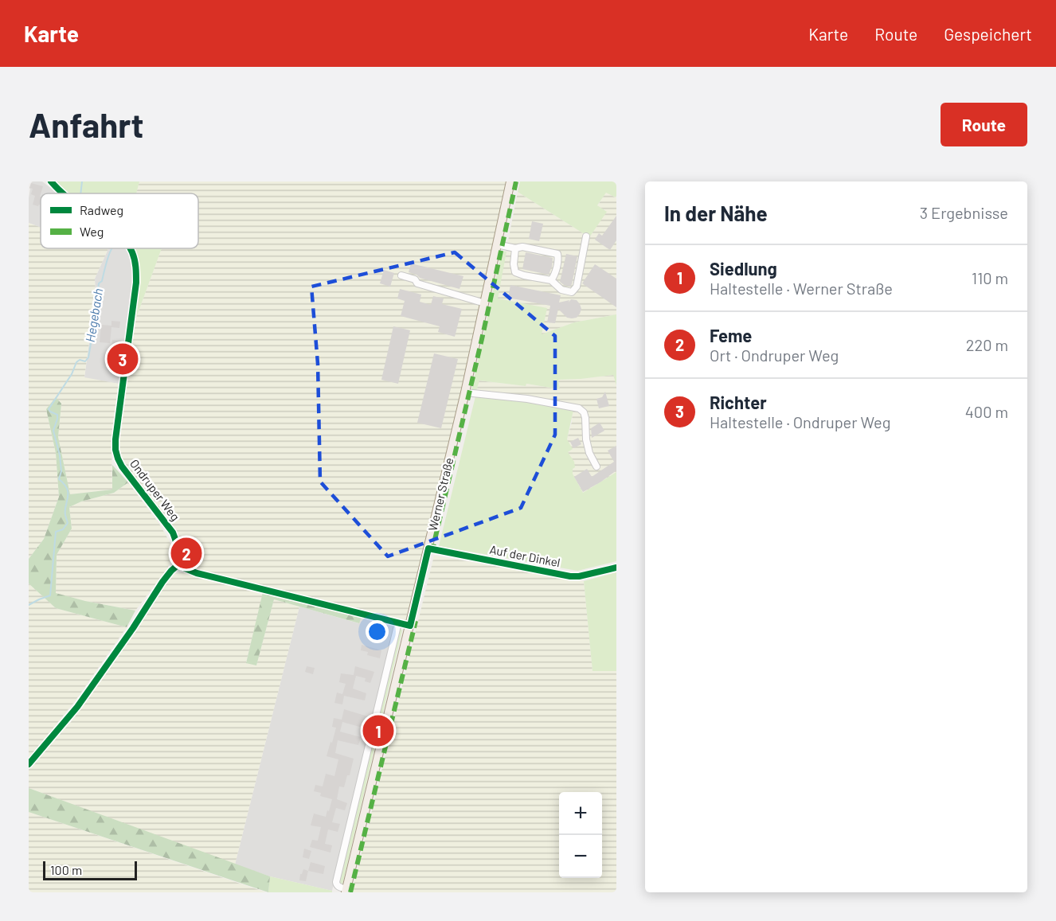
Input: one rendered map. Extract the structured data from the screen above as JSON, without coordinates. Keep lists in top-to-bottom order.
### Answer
{
  "streets": {
    "main road": ["Werner Straße"],
    "street": ["Ondruper Weg", "Auf der Dinkel"]
  },
  "crossings": [
    ["Werner Straße", "Auf der Dinkel"]
  ],
  "water": ["Hegebach"],
  "legend": ["Radweg", "Weg"],
  "scale_bar": "100 m",
  "page": {
    "header": "Karte",
    "nav": ["Karte", "Route", "Gespeichert"],
    "buttons": "Route",
    "title": "Anfahrt",
    "heading": ["In der Nähe", "3 Ergebnisse"],
    "list": [
      {
        "mark": "1",
        "name": "Siedlung",
        "note": "Haltestelle · Werner Straße",
        "value": "110 m"
      },
      {
        "mark": "2",
        "name": "Feme",
        "note": "Ort · Ondruper Weg",
        "value": "220 m"
      },
      {
        "mark": "3",
        "name": "Richter",
        "note": "Haltestelle · Ondruper Weg",
        "value": "400 m"
      }
    ],
    "pins": ["3", "2", "1"],
    "map_buttons": ["+", "−"],
    "scale": "100 m"
  }
}
